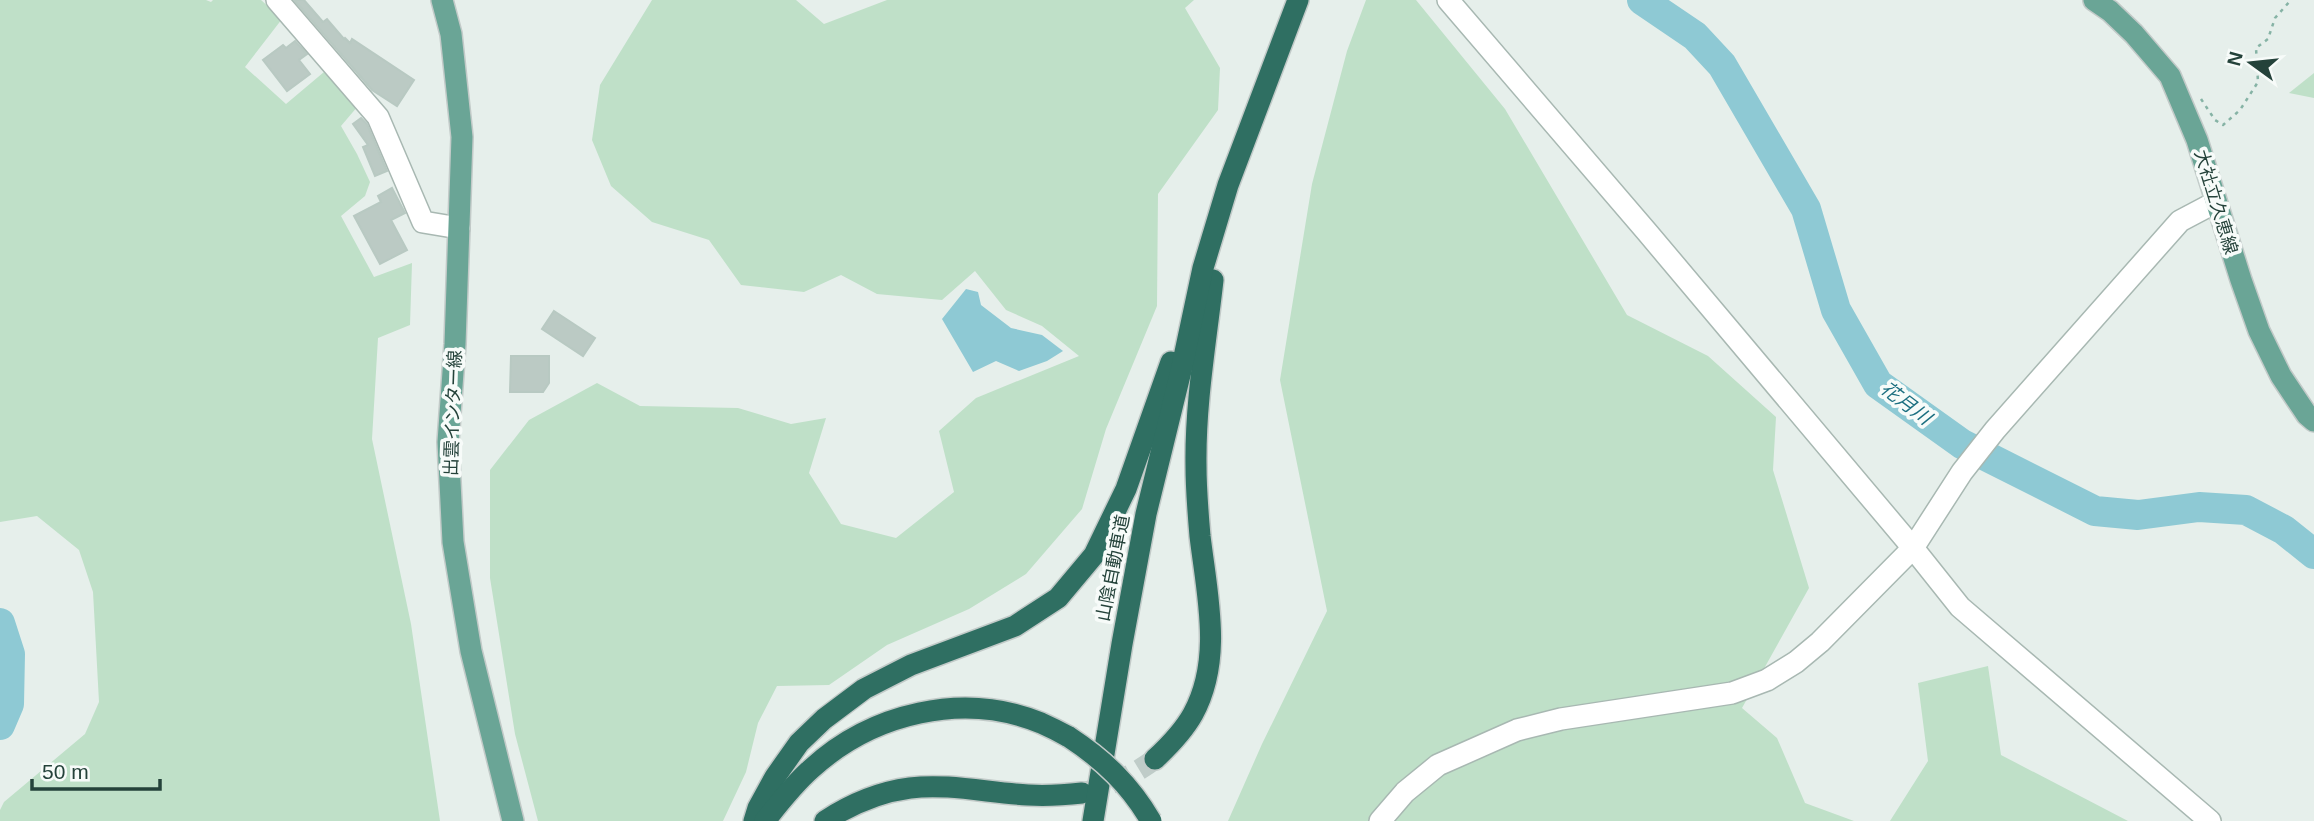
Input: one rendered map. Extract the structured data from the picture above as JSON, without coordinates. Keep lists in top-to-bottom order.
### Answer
{
  "streets": {
    "highway": ["山陰自動車道"],
    "main road": ["大社立久恵線", "出雲インター線"]
  },
  "water": ["花月川"],
  "scale_bar": "50 m",
  "north": "left"
}
